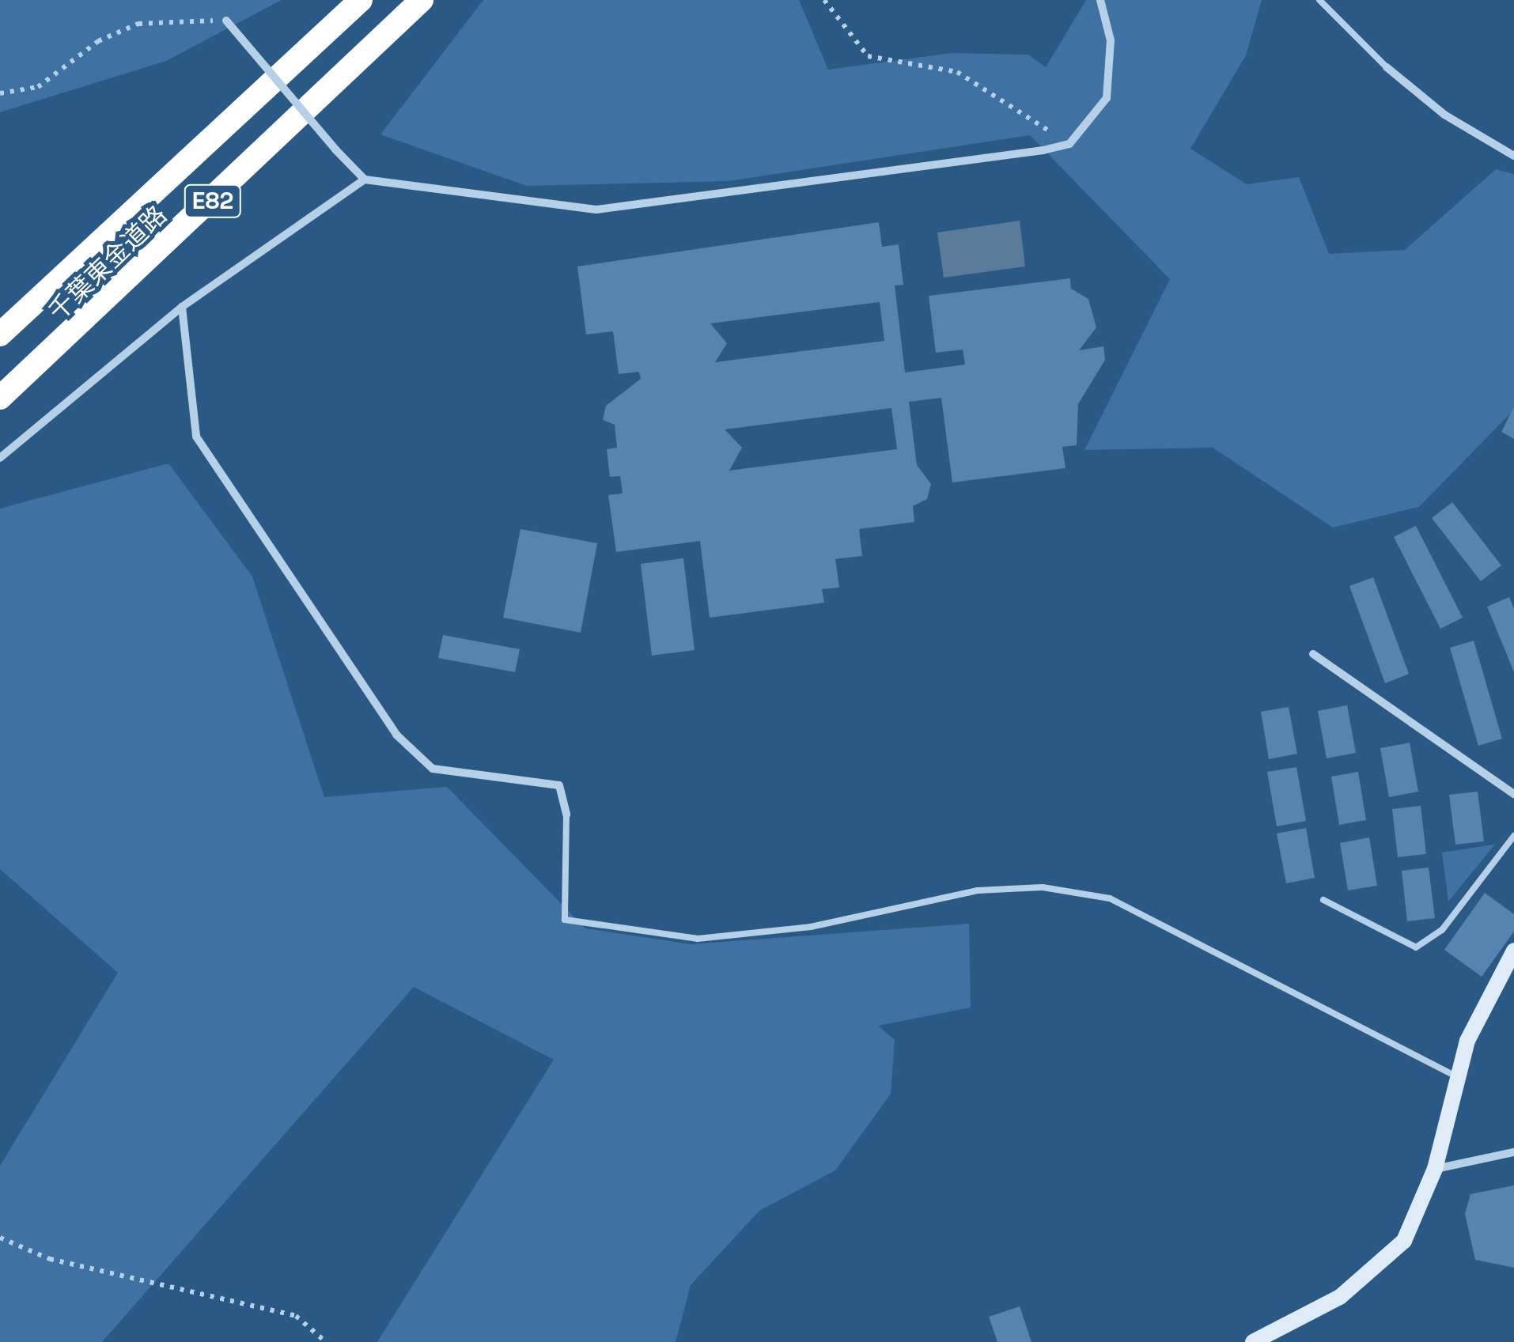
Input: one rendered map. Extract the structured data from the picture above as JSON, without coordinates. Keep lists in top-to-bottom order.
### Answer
{
  "streets": {
    "highway": ["E82", "千葉東金道路"]
  }
}
